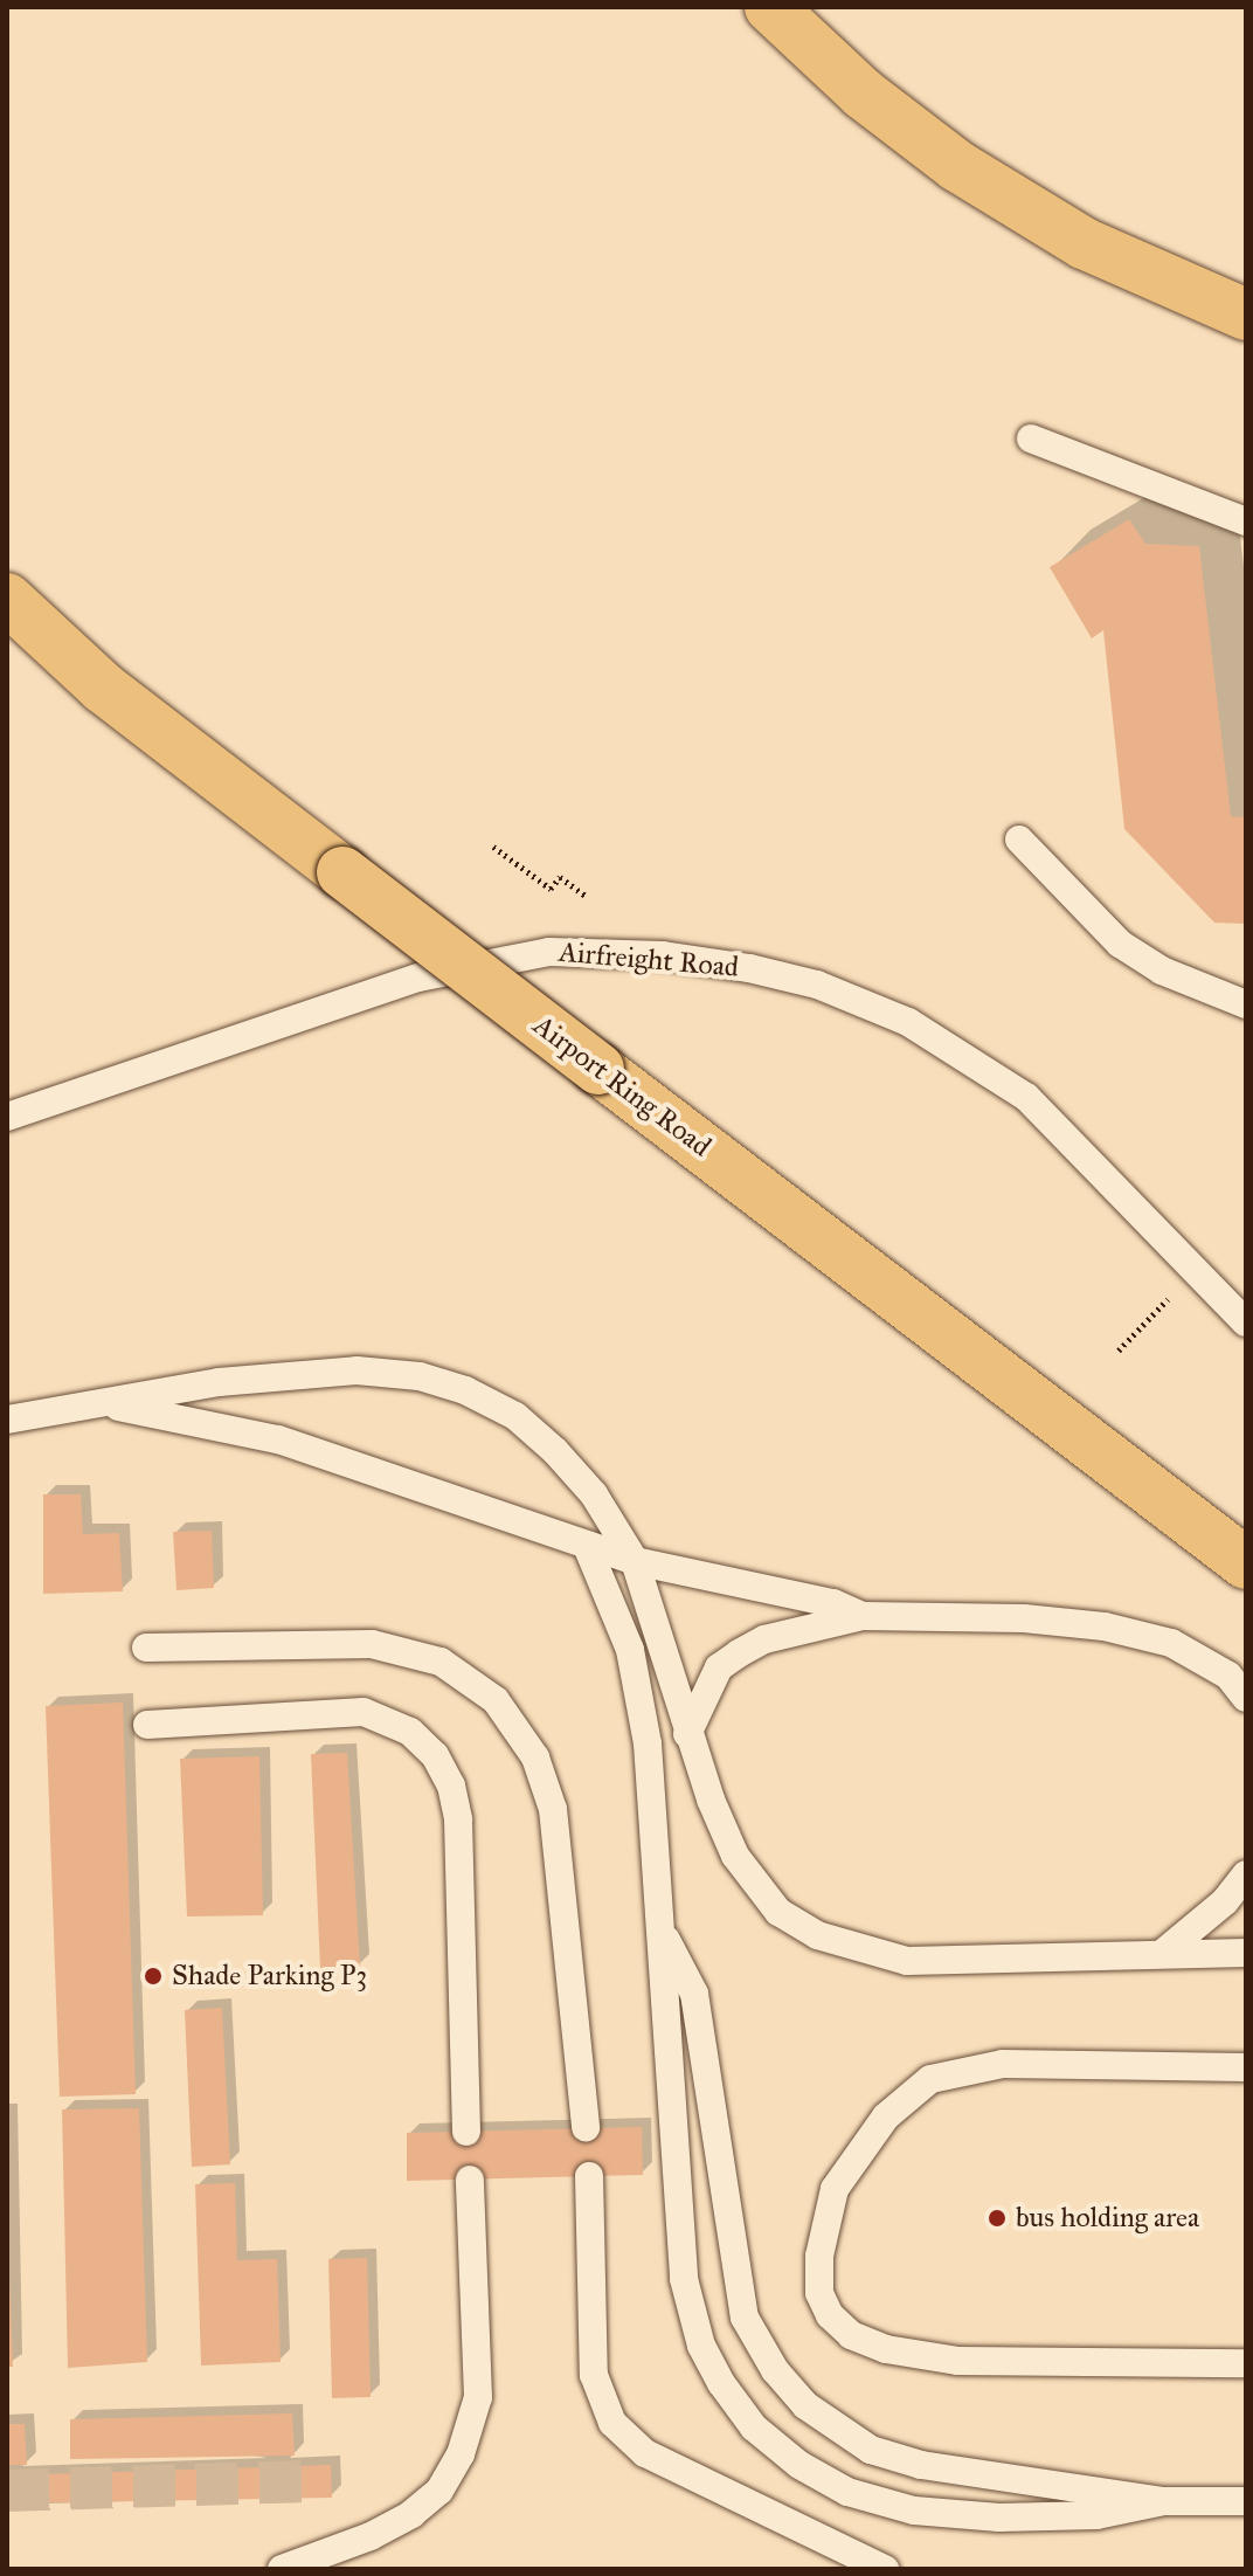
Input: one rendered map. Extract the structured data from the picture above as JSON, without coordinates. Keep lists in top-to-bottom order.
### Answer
{
  "streets": {
    "main road": ["Airport Ring Road"],
    "lane": ["Airfreight Road"]
  },
  "places": ["Shade Parking P3", "bus holding area"]
}
